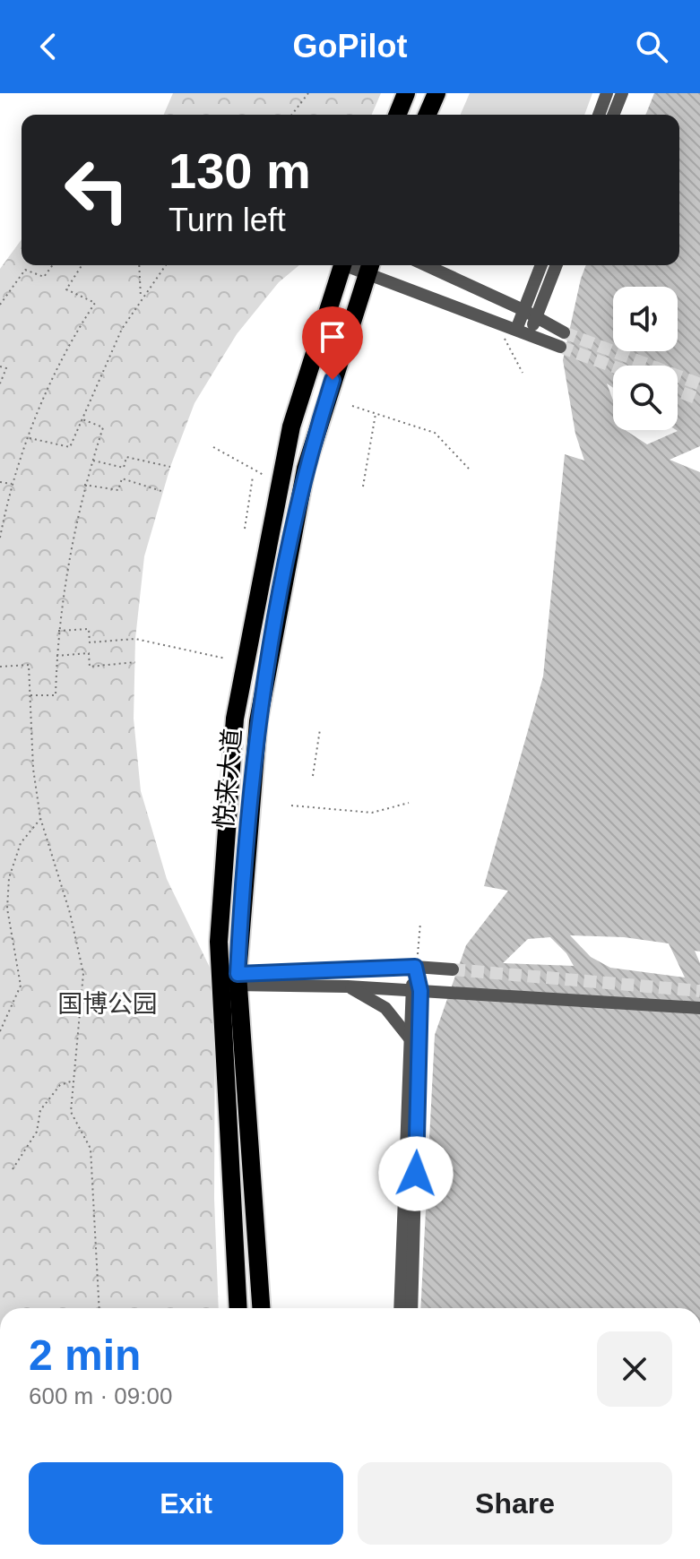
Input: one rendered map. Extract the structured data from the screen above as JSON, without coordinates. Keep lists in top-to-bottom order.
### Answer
{
  "streets": {
    "main road": ["悦来大道"]
  },
  "parks": ["国博公园"],
  "page": {
    "header": "GoPilot",
    "turn": ["130 m", "Turn left"],
    "heading": ["2 min", "600 m · 09:00"],
    "buttons": ["Exit", "Share"]
  }
}
